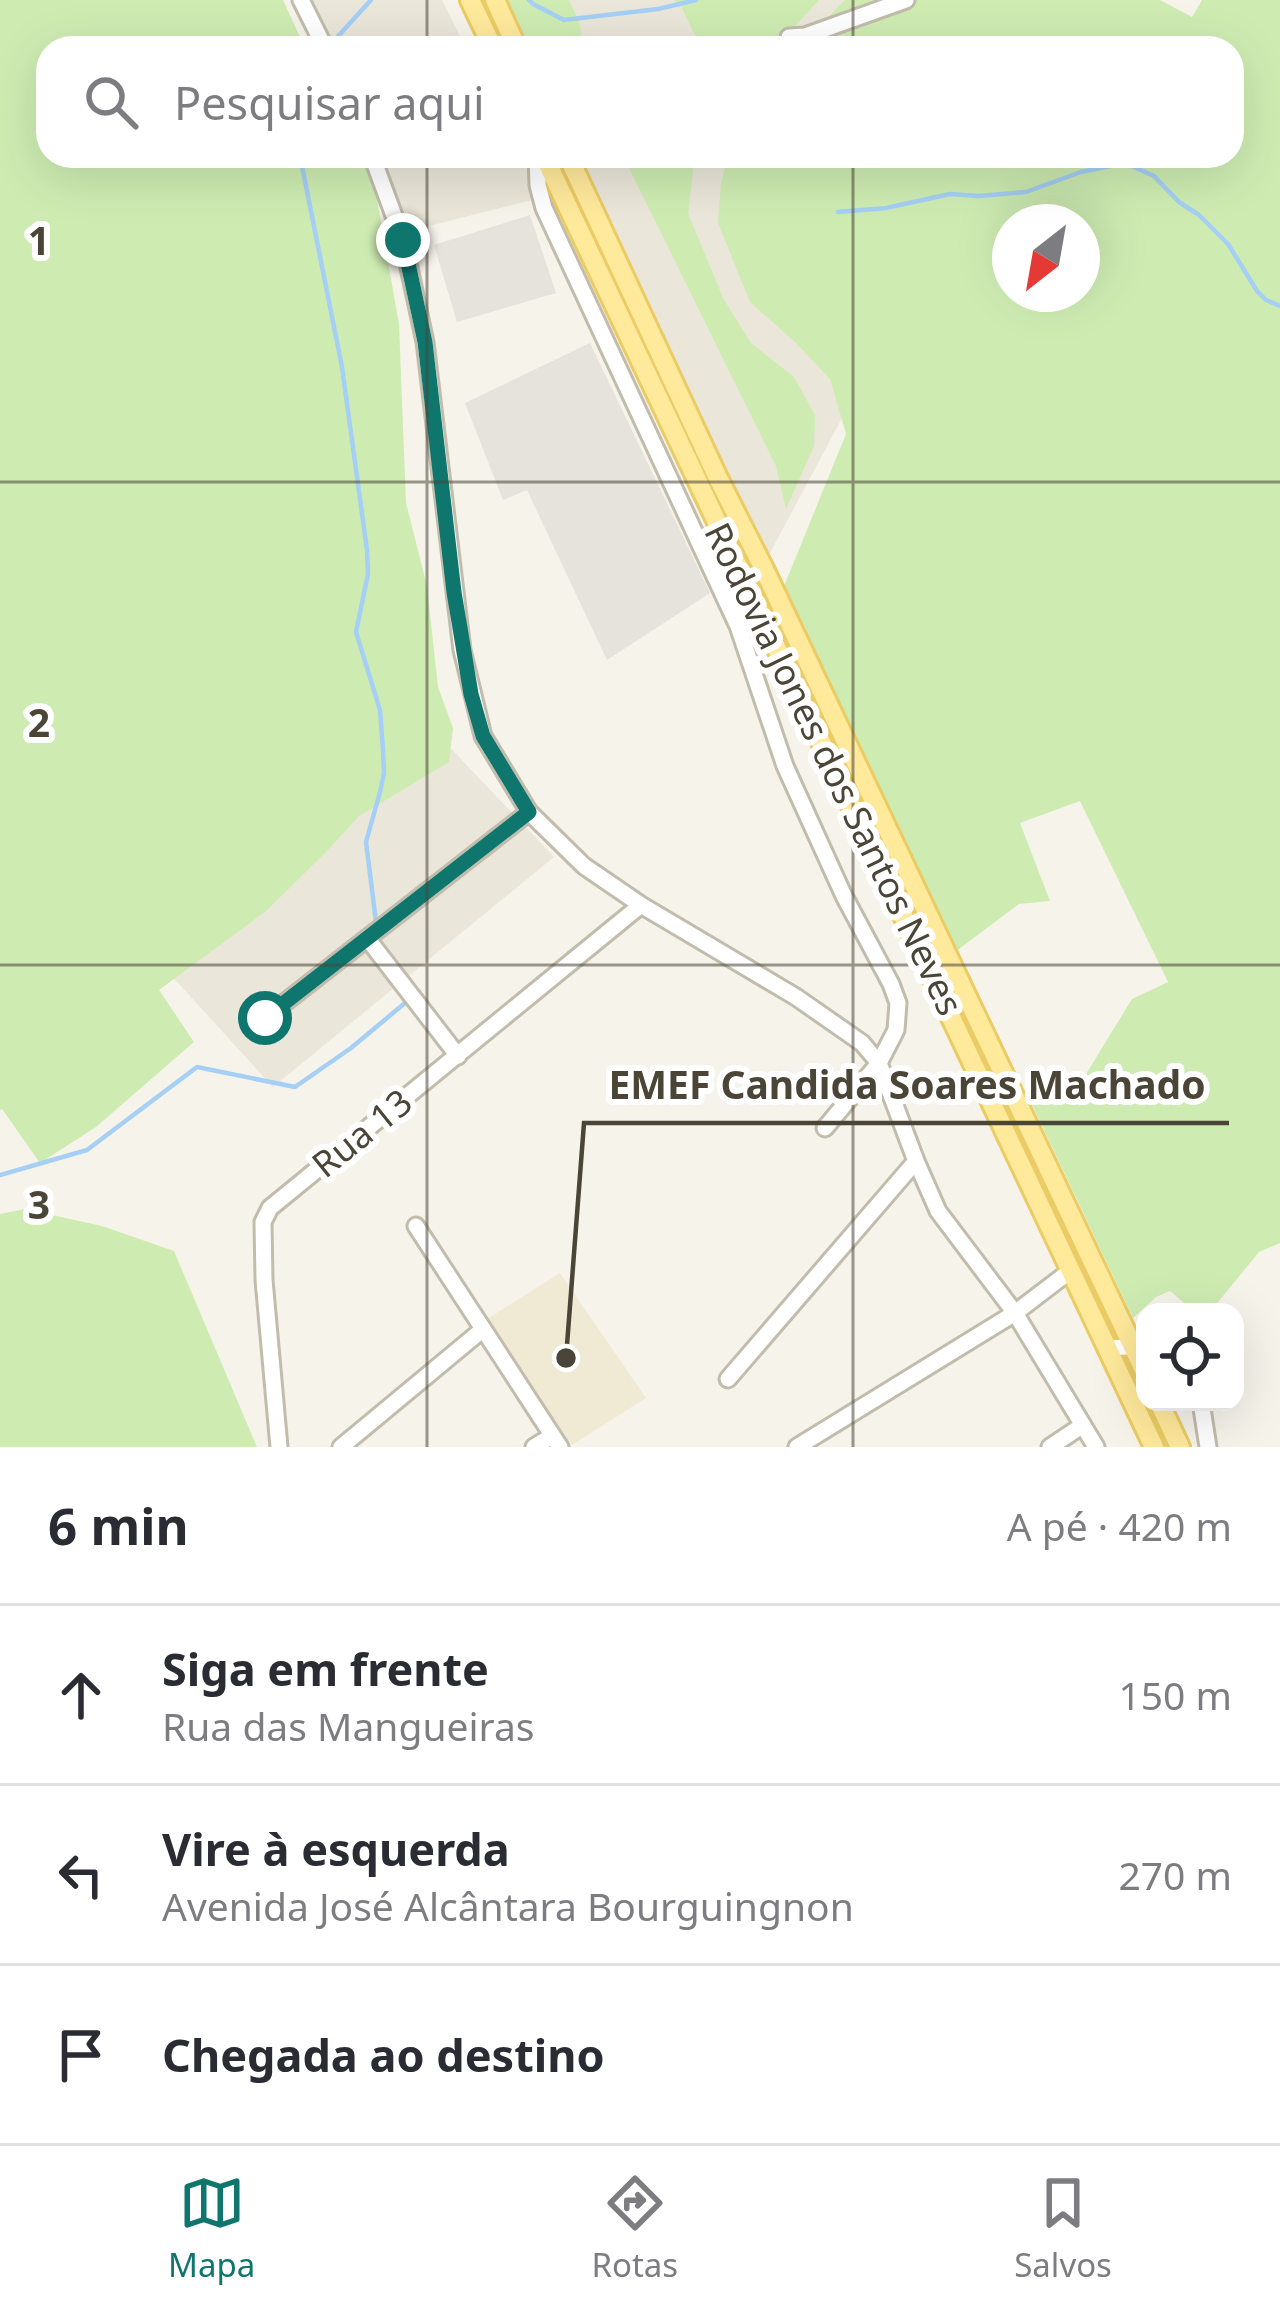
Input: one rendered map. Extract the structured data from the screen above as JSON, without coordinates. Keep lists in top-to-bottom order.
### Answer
{
  "streets": {
    "main road": ["Rodovia Jones dos Santos Neves"],
    "street": ["Rua 13"]
  },
  "places": ["EMEF Candida Soares Machado"],
  "north": "bottom left",
  "page": {
    "search": "Pesquisar aqui",
    "heading": ["6 min", "A pé · 420 m"],
    "list": [
      ["Siga em frente", "Rua das Mangueiras", "150 m"],
      ["Vire à esquerda", "Avenida José Alcântara Bourguingnon", "270 m"],
      "Chegada ao destino"
    ],
    "nav": ["Mapa", "Rotas", "Salvos"]
  },
  "grid": {
    "rows": ["1", "2", "3"]
  }
}
